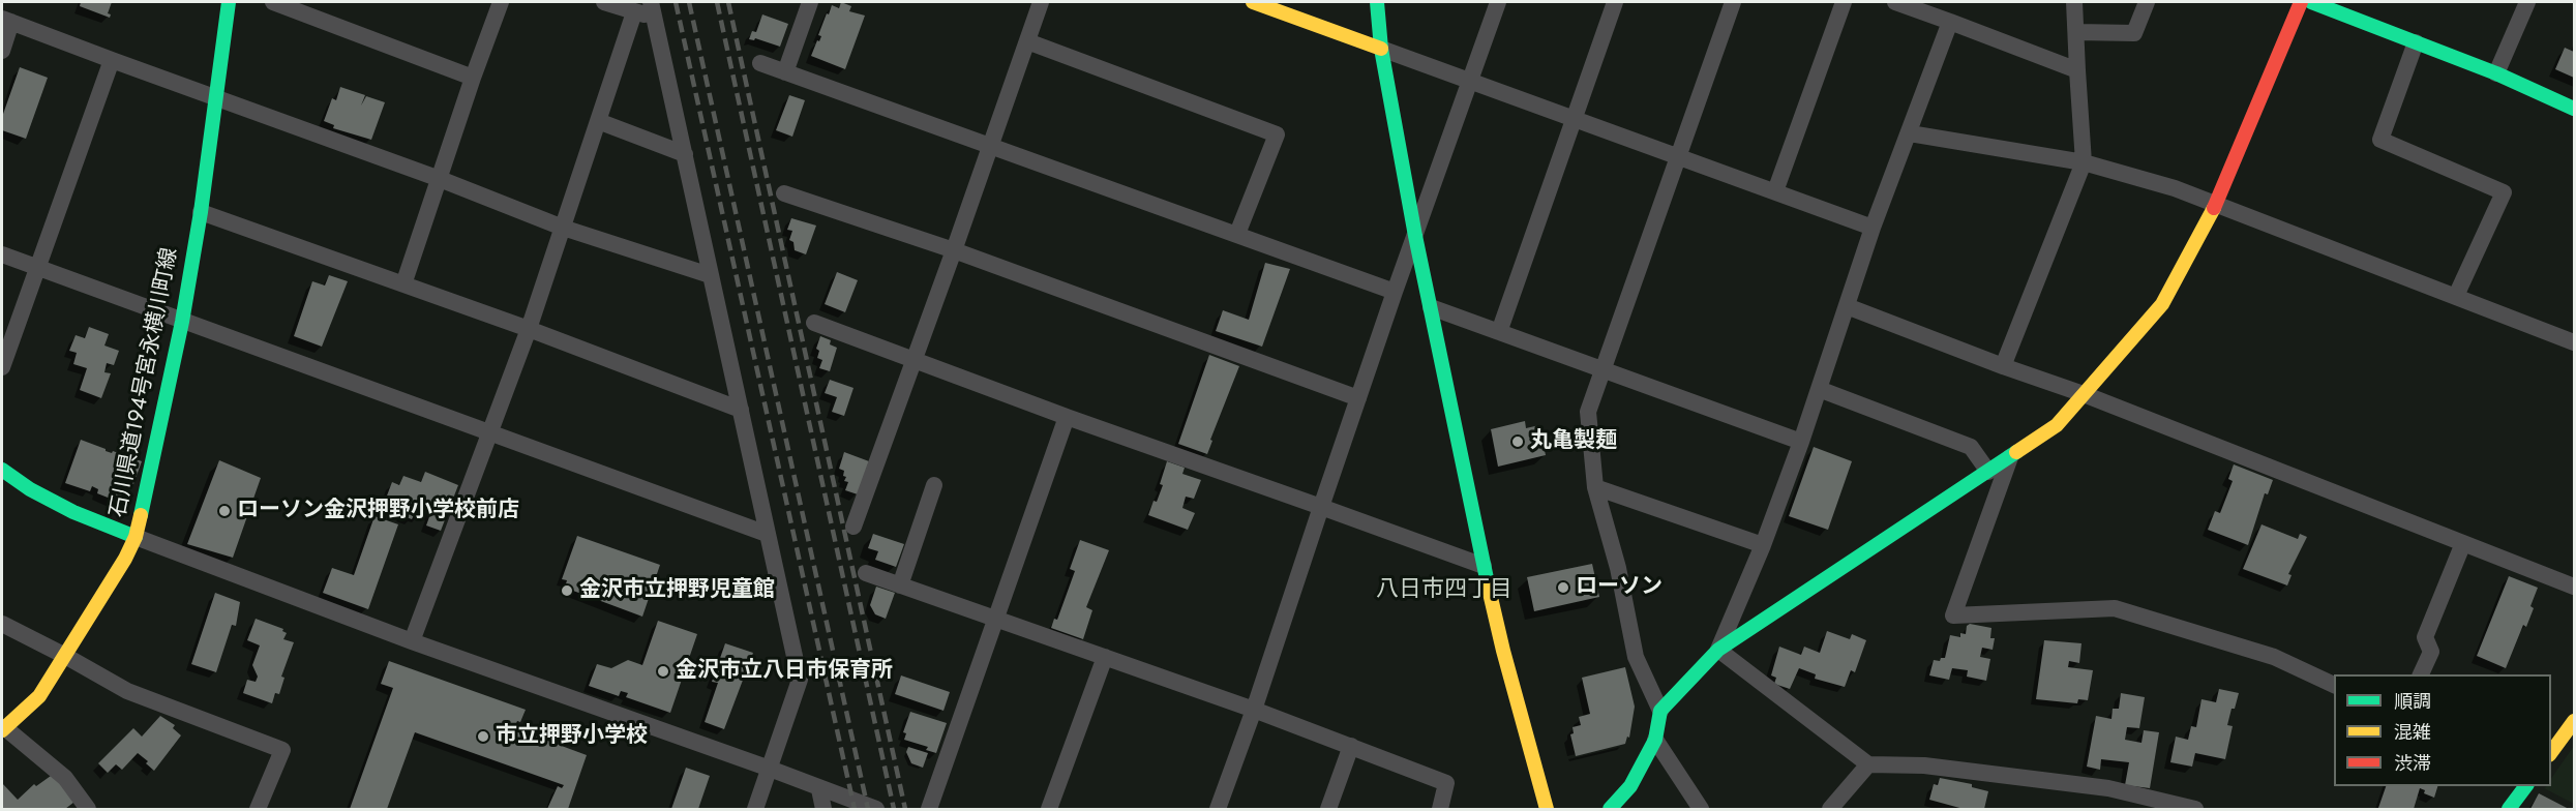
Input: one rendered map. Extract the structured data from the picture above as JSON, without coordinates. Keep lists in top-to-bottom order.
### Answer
{
  "streets": {
    "street": ["石川県道194号宮永横川町線"]
  },
  "districts": ["八日市四丁目"],
  "places": [
    "丸亀製麺",
    "ローソン金沢押野小学校前店",
    "ローソン",
    "金沢市立押野児童館",
    "金沢市立八日市保育所",
    "市立押野小学校"
  ],
  "legend": ["順調", "混雑", "渋滞"]
}
